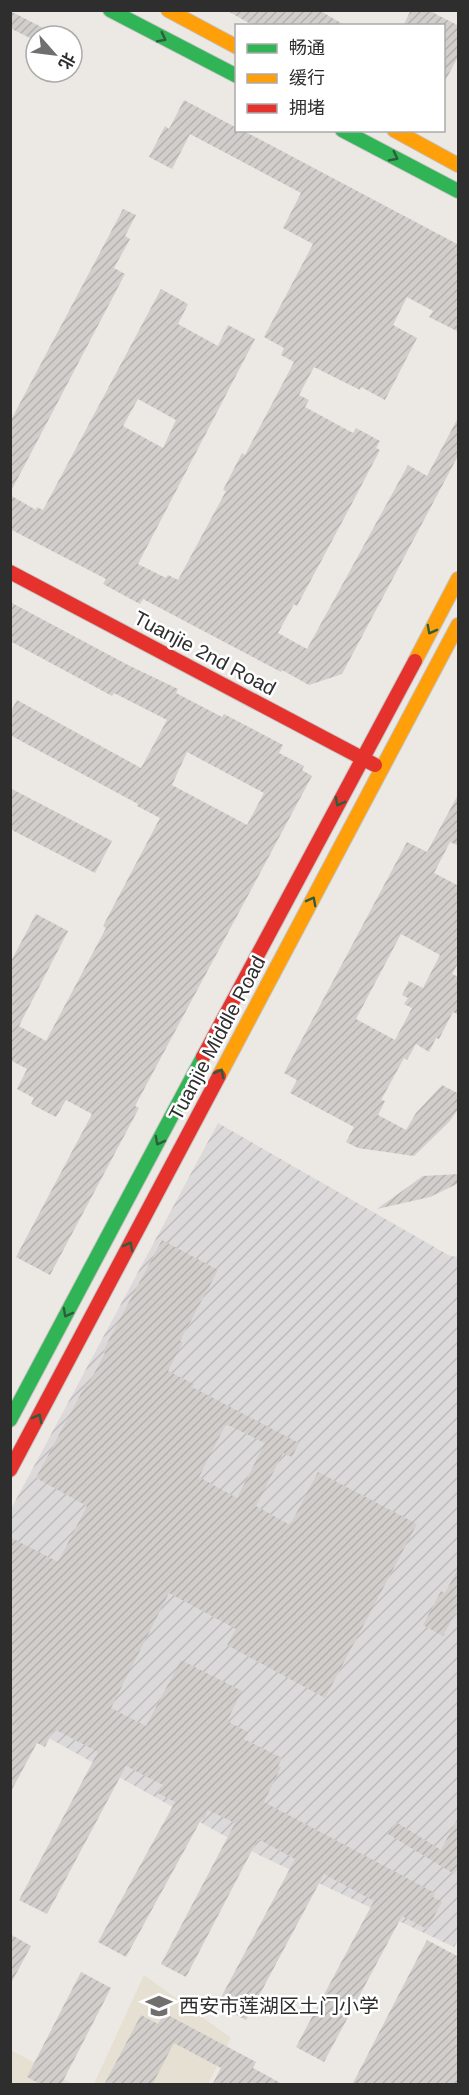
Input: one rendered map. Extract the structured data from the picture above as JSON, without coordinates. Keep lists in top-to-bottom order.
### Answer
{
  "streets": {
    "street": ["Tuanjie 2nd Road", "Tuanjie Middle Road"]
  },
  "crossings": [
    ["Tuanjie 2nd Road", "Tuanjie Middle Road"]
  ],
  "places": {
    "school or university": ["西安市莲湖区土门小学"]
  },
  "legend": ["畅通", "缓行", "拥堵"],
  "north": "bottom right"
}
